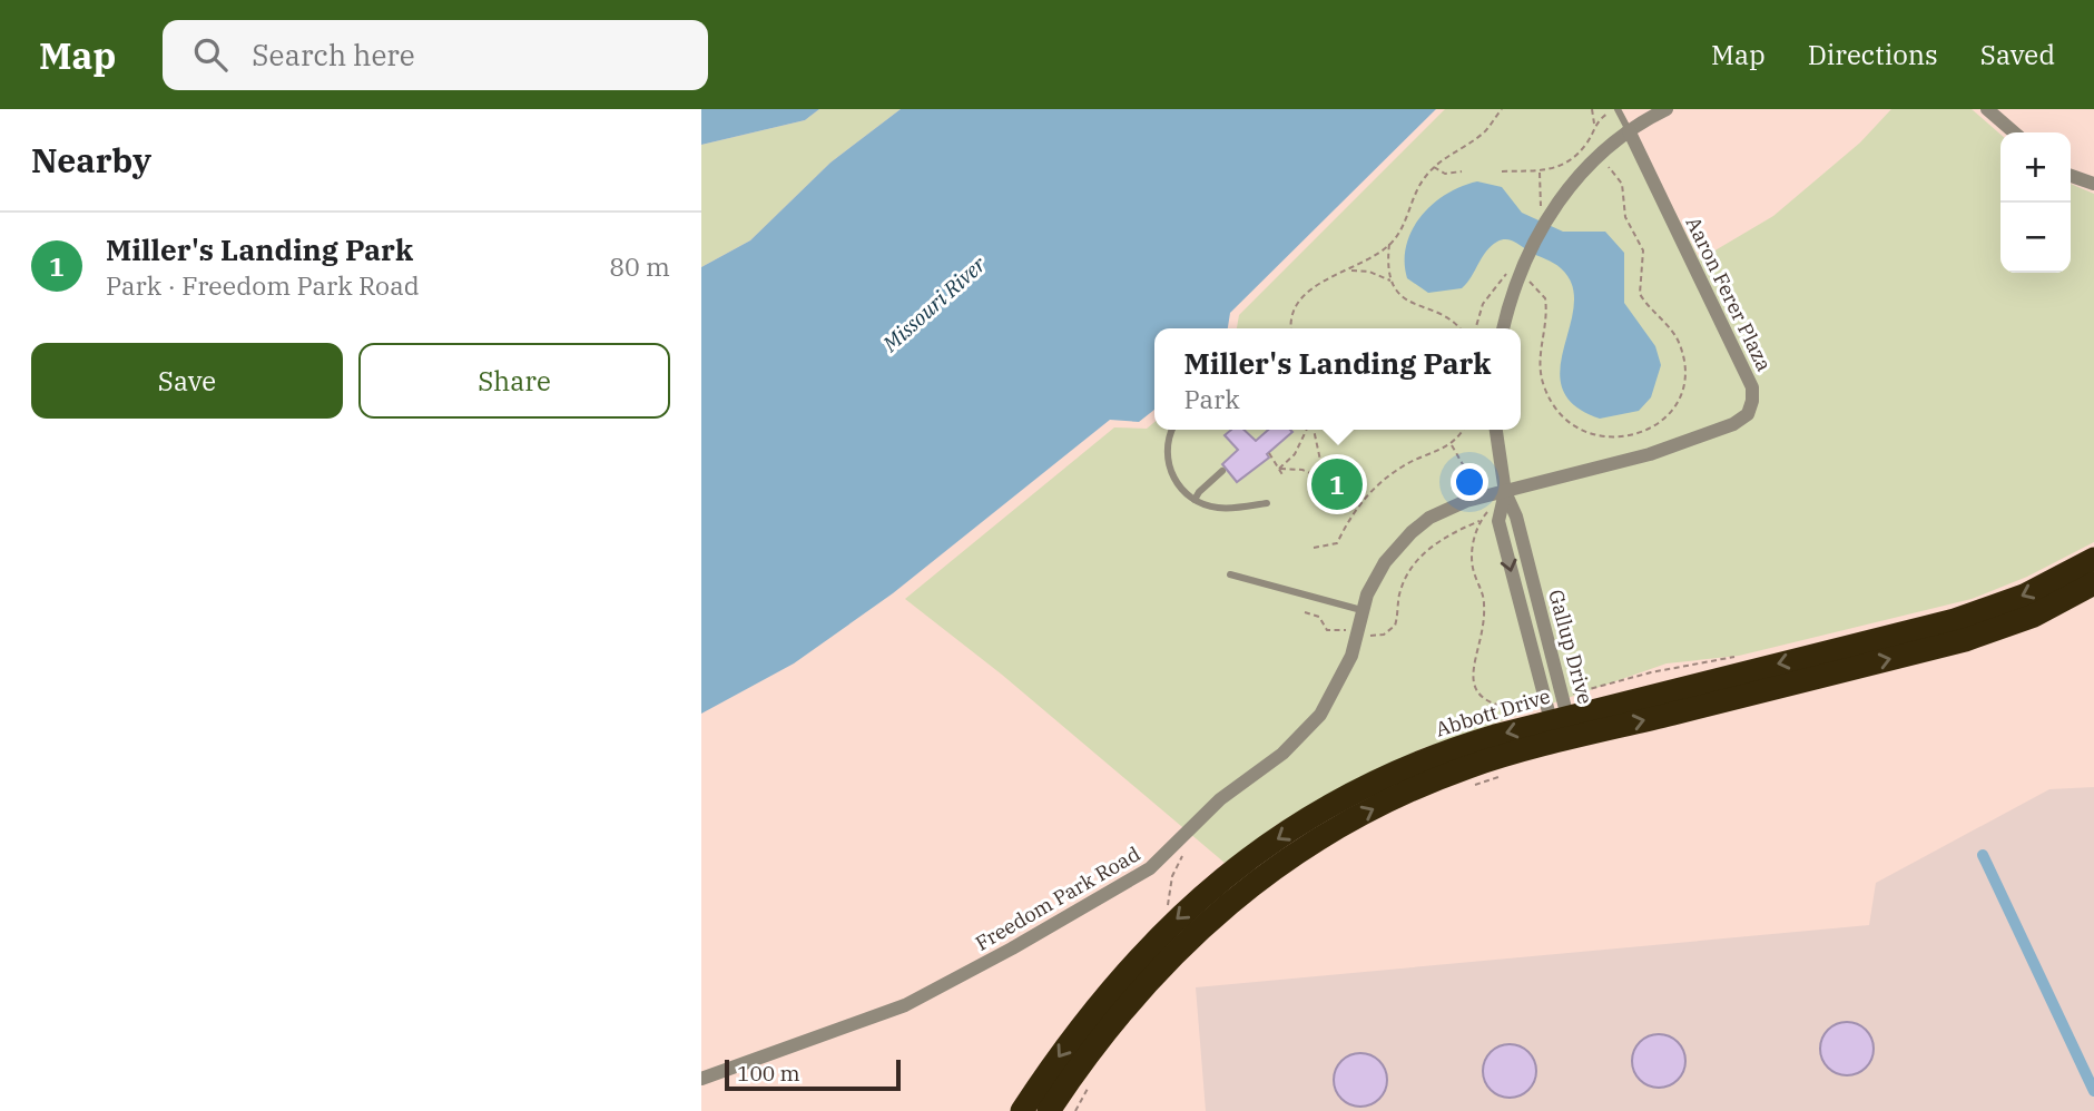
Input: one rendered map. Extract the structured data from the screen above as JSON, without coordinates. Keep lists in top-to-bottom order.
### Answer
{
  "streets": {
    "highway": ["Abbott Drive"],
    "street": ["Aaron Ferer Plaza", "Gallup Drive", "Freedom Park Road"]
  },
  "crossings": [
    ["Aaron Ferer Plaza", "Gallup Drive"],
    ["Aaron Ferer Plaza", "Freedom Park Road"],
    ["Gallup Drive", "Abbott Drive"],
    ["Gallup Drive", "Freedom Park Road"]
  ],
  "water": ["Missouri River"],
  "scale_bar": "100 m",
  "page": {
    "header": "Map",
    "search": "Search here",
    "nav": ["Map", "Directions", "Saved"],
    "heading": "Nearby",
    "map_buttons": ["+", "−"],
    "list": [
      {
        "mark": "1",
        "name": "Miller's Landing Park",
        "note": "Park · Freedom Park Road",
        "value": "80 m"
      }
    ],
    "buttons": ["Save", "Share"],
    "popup": ["Miller's Landing Park", "Park"],
    "pins": "1",
    "scale": "100 m"
  }
}
